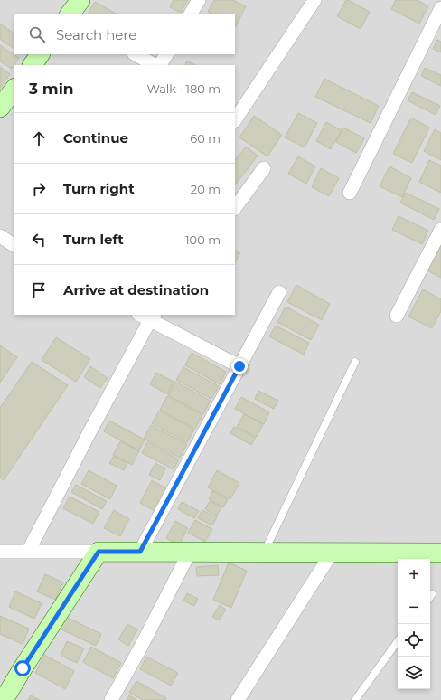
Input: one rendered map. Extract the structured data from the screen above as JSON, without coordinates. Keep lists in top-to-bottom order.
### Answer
{
  "page": {
    "search": "Search here",
    "heading": ["3 min", "Walk · 180 m"],
    "list": [
      ["Continue", "60 m"],
      ["Turn right", "20 m"],
      ["Turn left", "100 m"],
      "Arrive at destination"
    ],
    "map_buttons": ["+", "−"]
  }
}
